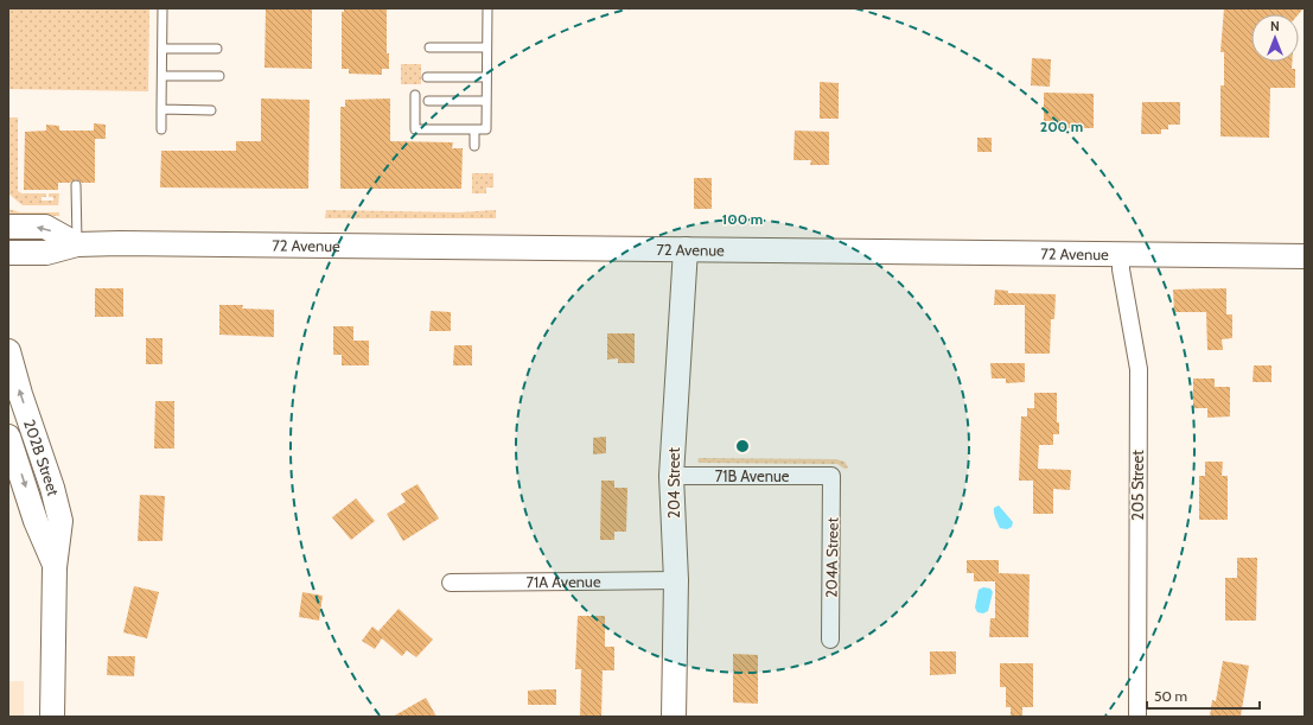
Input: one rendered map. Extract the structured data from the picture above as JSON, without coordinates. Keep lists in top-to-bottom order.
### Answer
{
  "streets": {
    "main road": ["72 Avenue", "202B Street", "204 Street"],
    "street": [
      "71B Avenue",
      "205 Street",
      "204A Street",
      "71A Avenue"
    ]
  },
  "crossings": [
    ["72 Avenue", "204 Street"],
    ["72 Avenue", "205 Street"],
    ["71B Avenue", "204 Street"],
    ["71B Avenue", "204A Street"],
    ["204 Street", "71A Avenue"]
  ],
  "scale_bar": "50 m",
  "north": "top",
  "rings": ["200 m", "100 m"]
}
